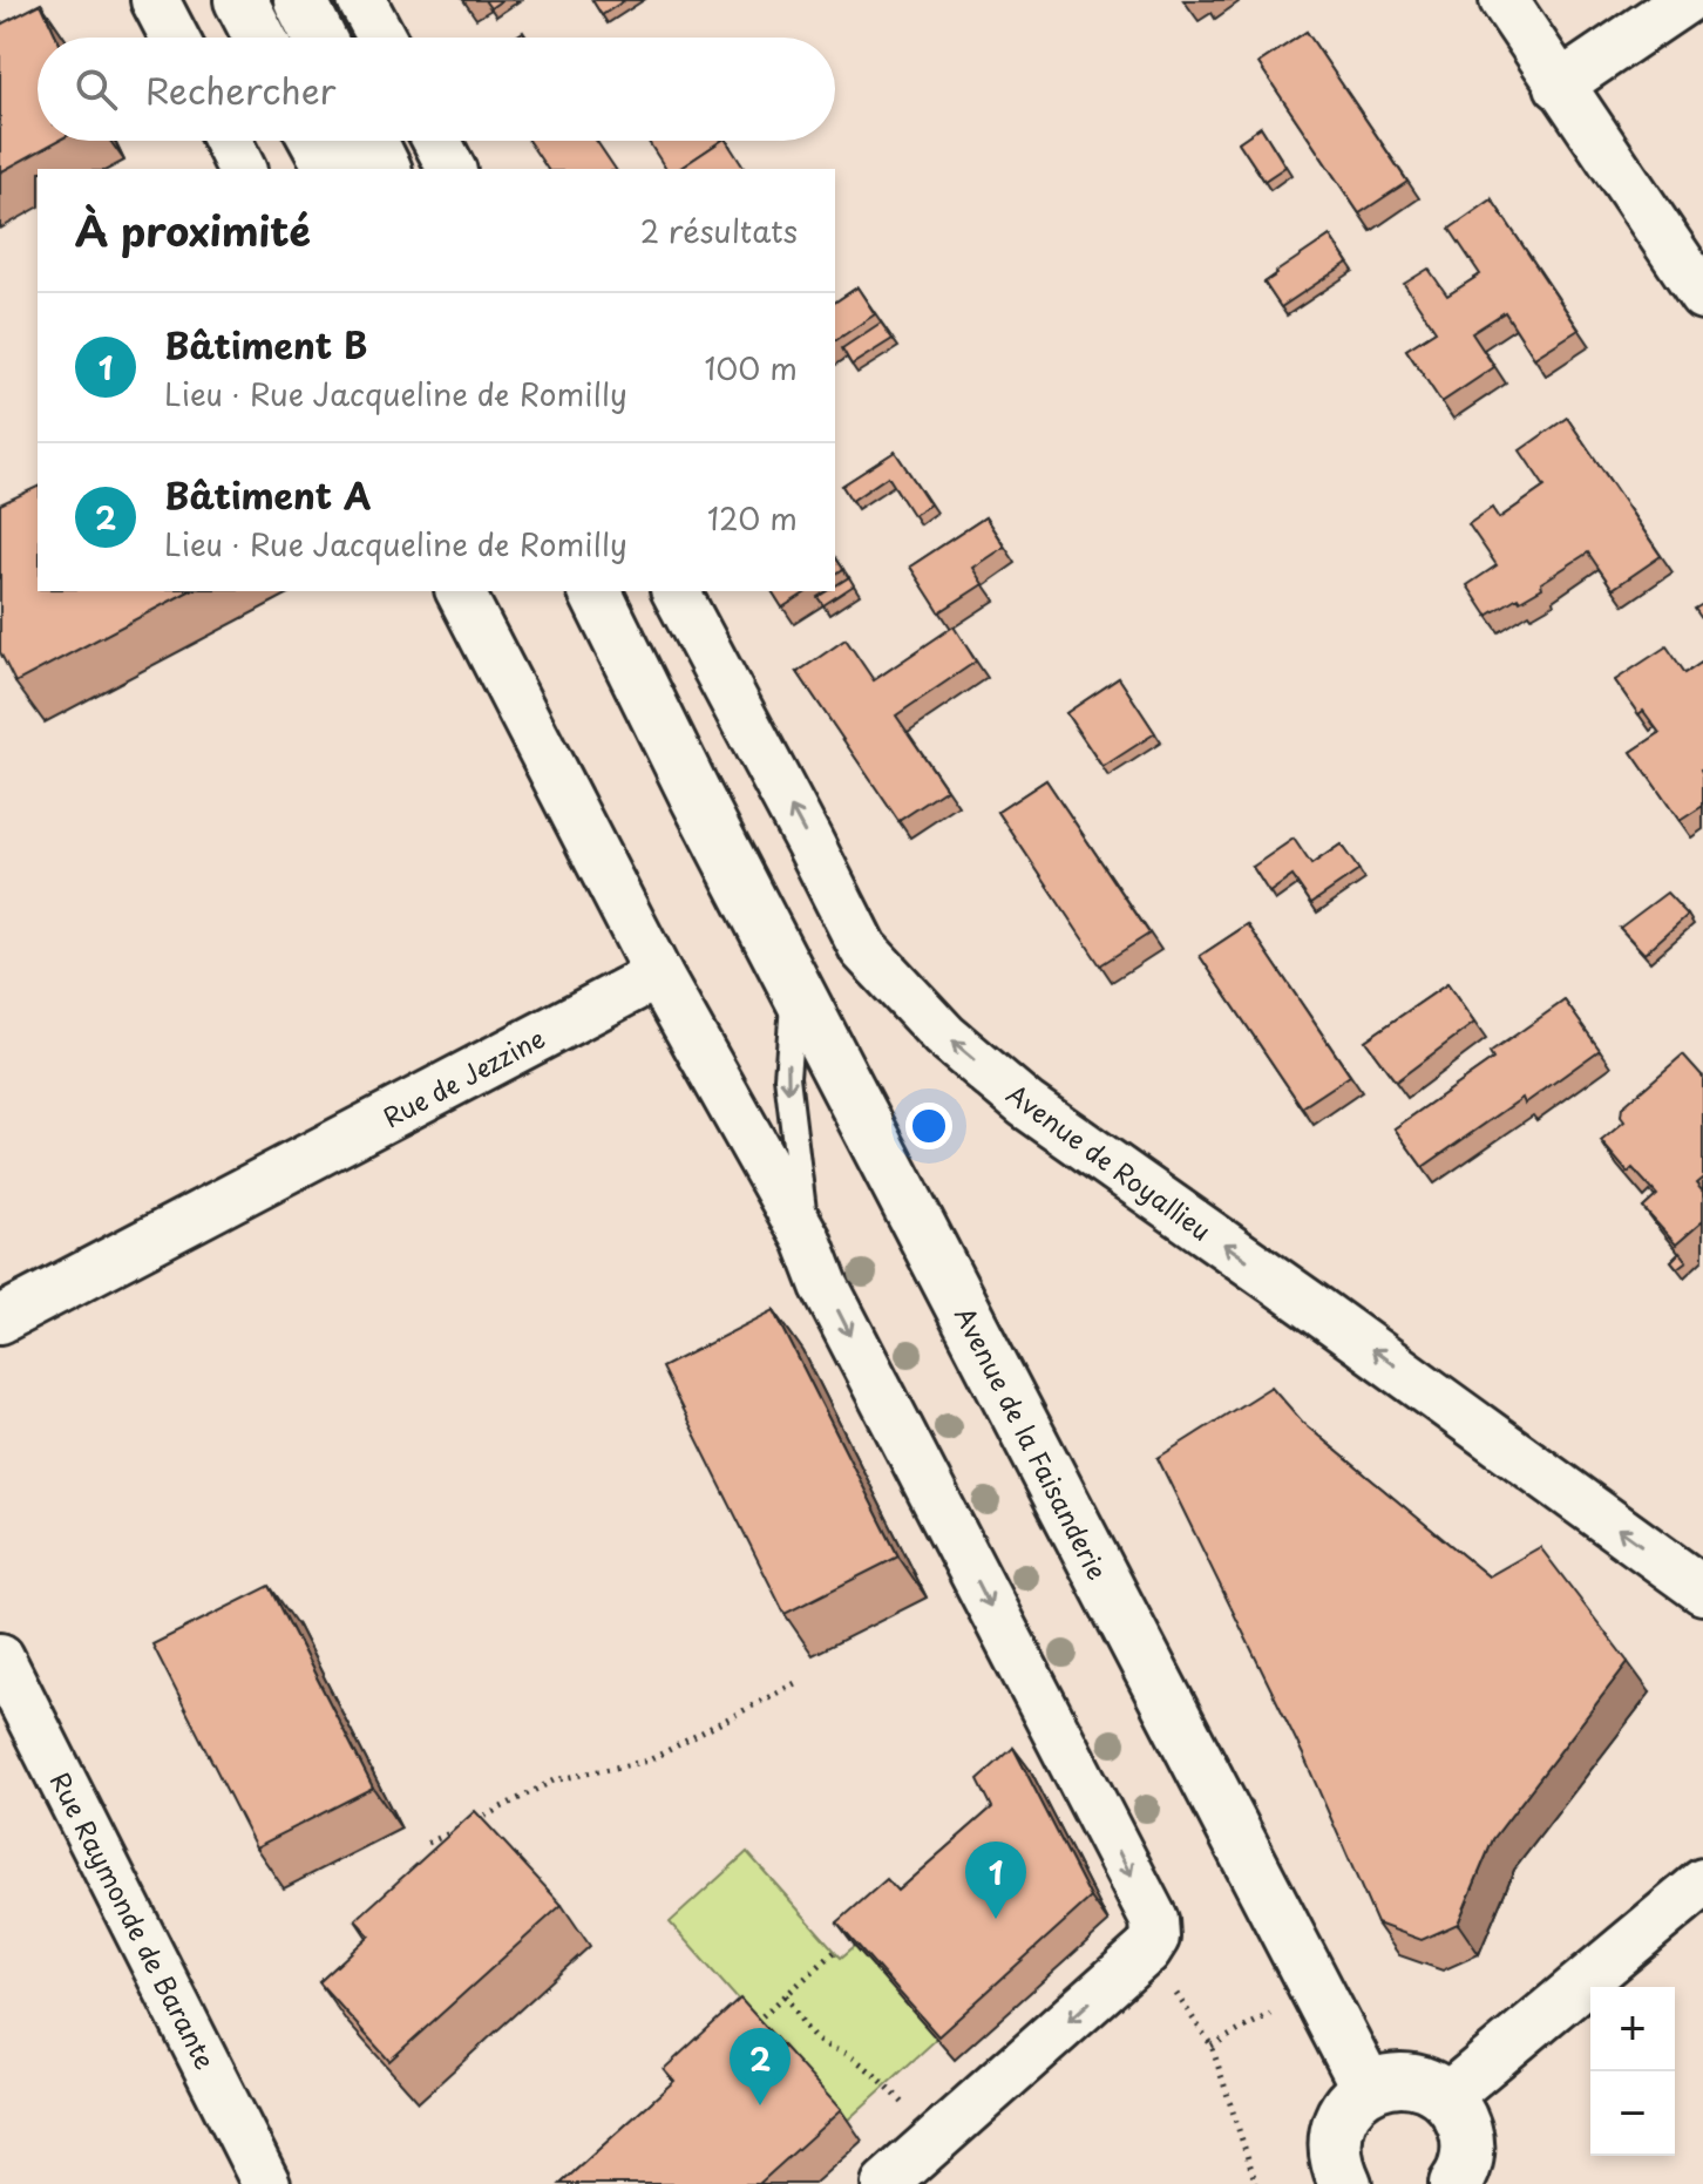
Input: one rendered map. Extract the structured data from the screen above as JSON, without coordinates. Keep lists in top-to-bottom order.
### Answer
{
  "streets": {
    "main road": ["Avenue de la Faisanderie"],
    "street": ["Rue de Jezzine", "Avenue de Royallieu", "Rue Raymonde de Barante"]
  },
  "page": {
    "search": "Rechercher",
    "heading": ["À proximité", "2 résultats"],
    "list": [
      {
        "mark": "1",
        "name": "Bâtiment B",
        "note": "Lieu · Rue Jacqueline de Romilly",
        "value": "100 m"
      },
      {
        "mark": "2",
        "name": "Bâtiment A",
        "note": "Lieu · Rue Jacqueline de Romilly",
        "value": "120 m"
      }
    ],
    "pins": ["1", "2"],
    "map_buttons": ["+", "−"]
  }
}
